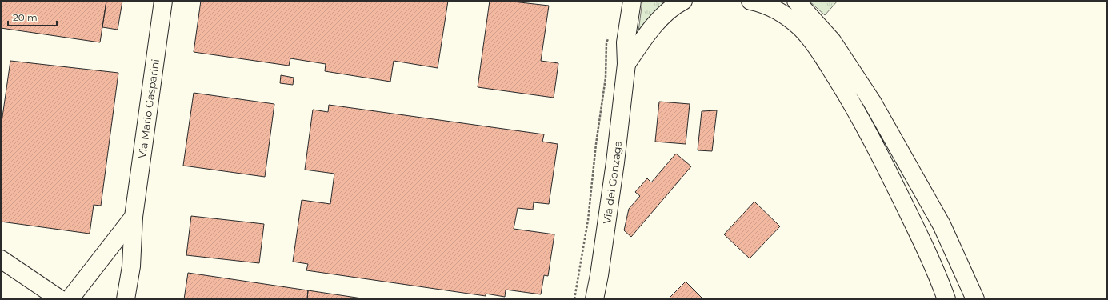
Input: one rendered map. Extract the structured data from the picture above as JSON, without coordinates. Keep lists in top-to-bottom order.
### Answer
{
  "streets": {
    "main road": ["Via Mario Gasparini", "Via dei Gonzaga"]
  },
  "scale_bar": "20 m"
}
